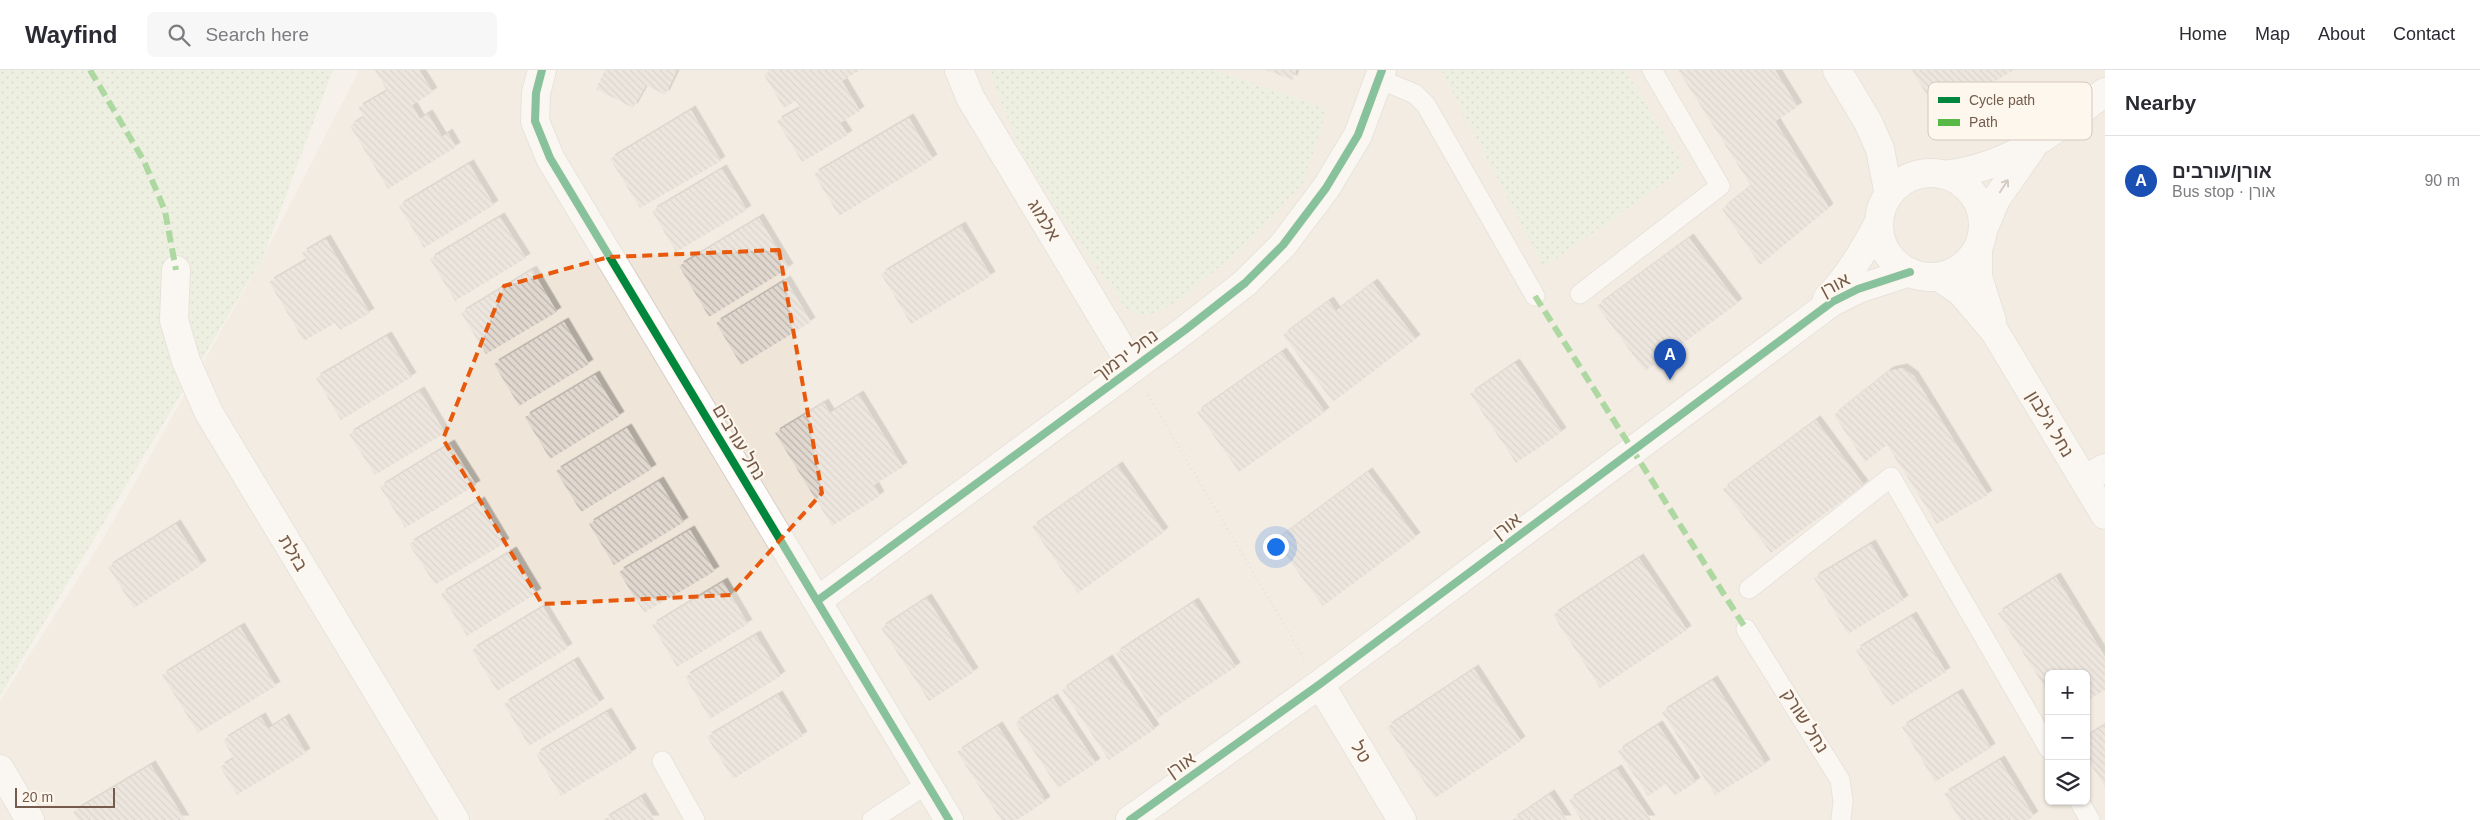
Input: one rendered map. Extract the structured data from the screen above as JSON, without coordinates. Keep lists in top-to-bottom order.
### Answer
{
  "streets": {
    "street": [
      "אלמוג",
      "אורן",
      "נחל ירמוך",
      "נחל ג'לבון",
      "נחל עורבים",
      "בזלת",
      "טל"
    ],
    "lane": ["נחל שורק"]
  },
  "crossings": [
    ["אלמוג", "נחל ירמוך"],
    ["אורן", "נחל ג'לבון"],
    ["אורן", "טל"],
    ["נחל ירמוך", "נחל עורבים"]
  ],
  "legend": ["Cycle path", "Path"],
  "scale_bar": "20 m",
  "page": {
    "header": "Wayfind",
    "search": "Search here",
    "nav": [
      "Home",
      "Map",
      "About",
      "Contact"
    ],
    "heading": "Nearby",
    "list": [
      {
        "mark": "A",
        "name": "אורן/עורבים",
        "note": "Bus stop · אורן",
        "value": "90 m"
      }
    ],
    "pins": "A",
    "map_buttons": ["+", "−"],
    "scale": "20 m"
  }
}
